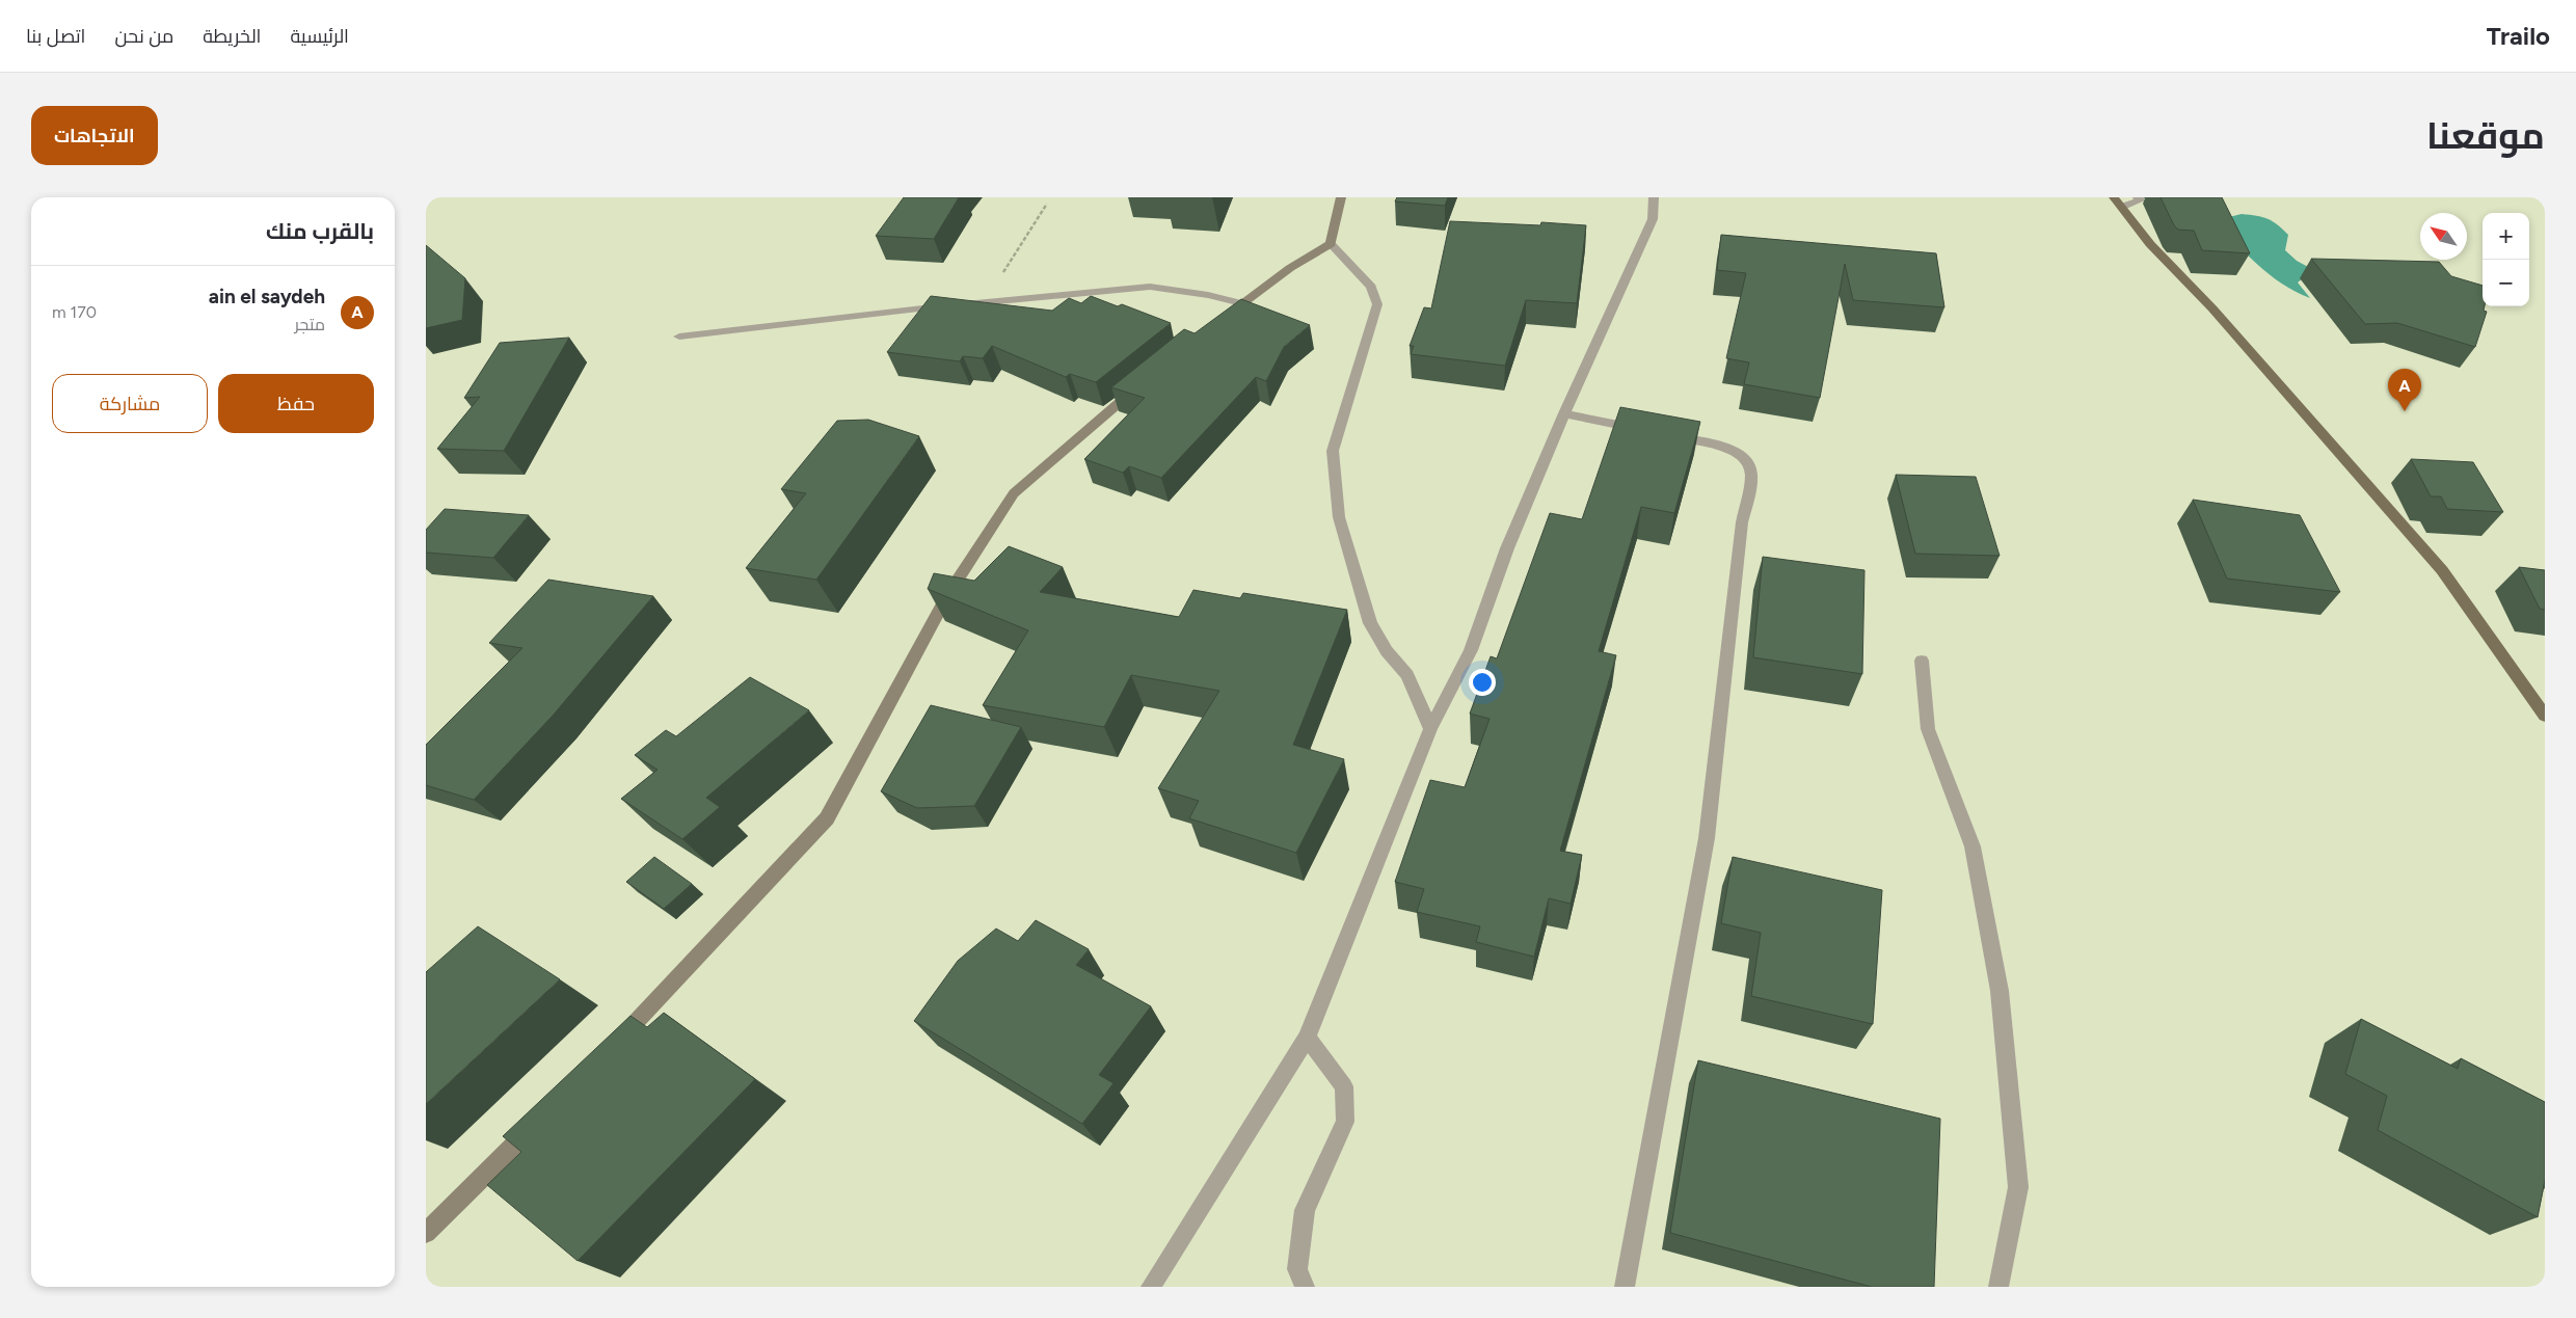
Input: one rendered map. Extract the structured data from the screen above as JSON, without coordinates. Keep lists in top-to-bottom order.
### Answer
{
  "north": "top left",
  "page": {
    "header": "Trailo",
    "nav": [
      "الرئيسية",
      "الخريطة",
      "من نحن",
      "اتصل بنا"
    ],
    "title": "موقعنا",
    "buttons": [
      "الاتجاهات",
      ["حفظ", "مشاركة"]
    ],
    "heading": "بالقرب منك",
    "map_buttons": ["+", "−"],
    "list": [
      {
        "mark": "A",
        "name": "ain el saydeh",
        "note": "متجر",
        "value": "170 m"
      }
    ],
    "pins": "A"
  }
}
